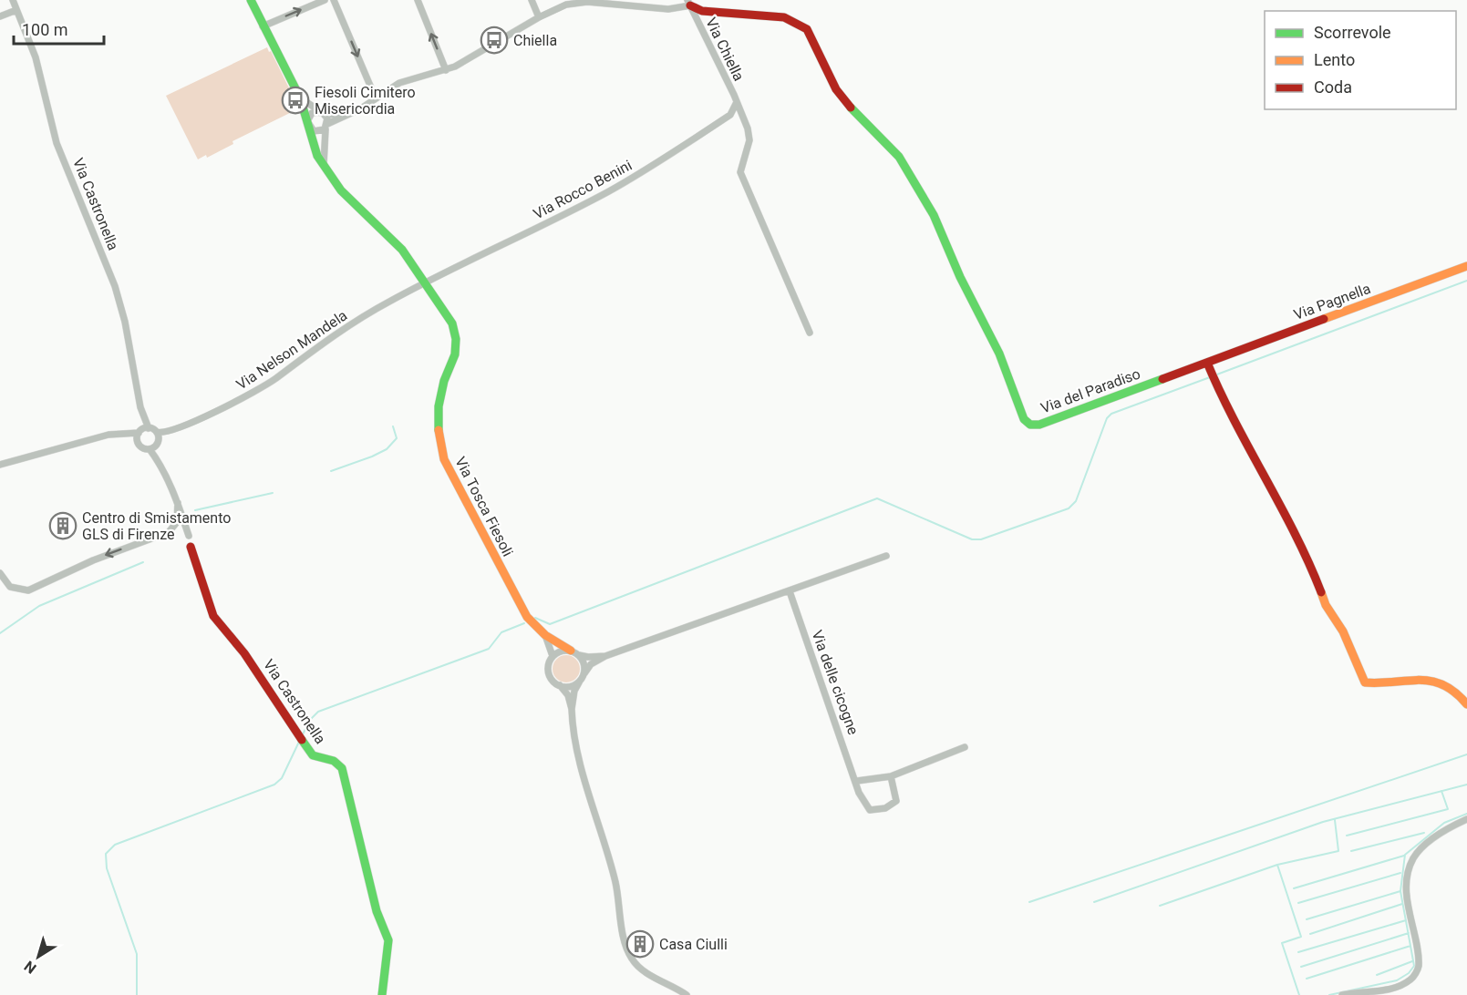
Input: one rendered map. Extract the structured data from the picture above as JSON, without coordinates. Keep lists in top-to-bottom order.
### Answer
{
  "streets": {
    "street": [
      "Via Chiella",
      "Via Rocco Benini",
      "Via Castronella",
      "Via Pagnella",
      "Via Nelson Mandela",
      "Via del Paradiso",
      "Via Tosca Fiesoli",
      "Via delle cicogne"
    ]
  },
  "crossings": [
    ["Via Chiella", "Via Rocco Benini"],
    ["Via Chiella", "Via del Paradiso"],
    ["Via Rocco Benini", "Via Nelson Mandela"],
    ["Via Rocco Benini", "Via Tosca Fiesoli"],
    ["Via Pagnella", "Via del Paradiso"],
    ["Via Nelson Mandela", "Via Tosca Fiesoli"]
  ],
  "places": {
    "bus stop": ["Chiella", "Fiesoli Cimitero Misericordia"],
    "building": ["Centro di Smistamento GLS di Firenze", "Casa Ciulli"]
  },
  "legend": ["Scorrevole", "Lento", "Coda"],
  "scale_bar": "100 m",
  "north": "bottom left"
}
